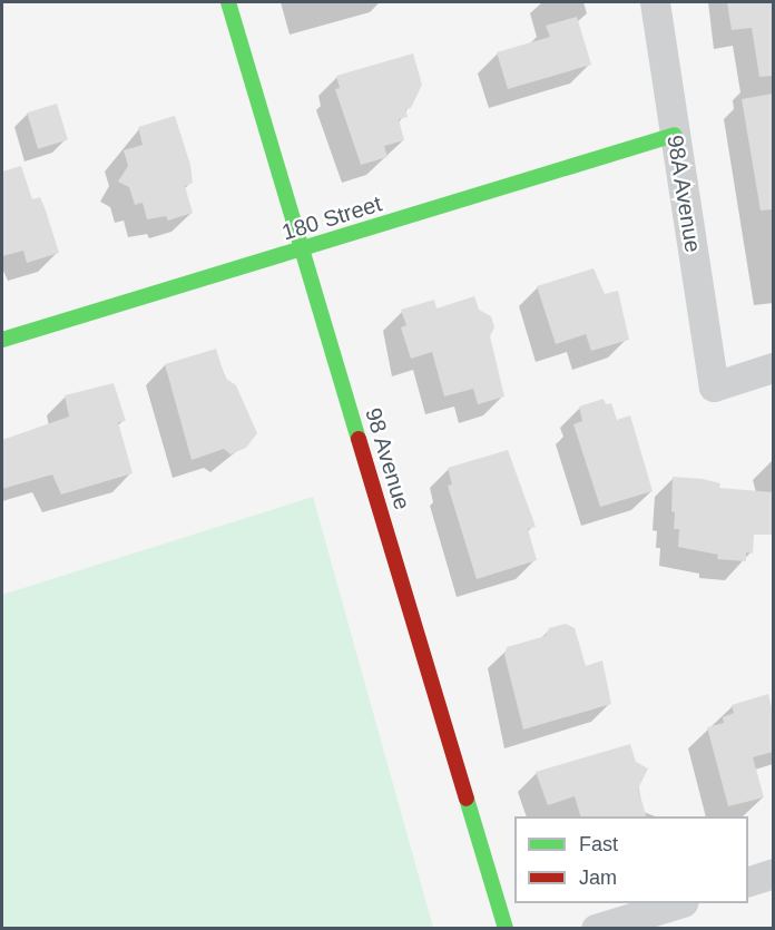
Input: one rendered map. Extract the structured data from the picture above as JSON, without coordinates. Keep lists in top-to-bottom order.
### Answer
{
  "streets": {
    "street": ["98A Avenue", "180 Street", "98 Avenue"]
  },
  "crossings": [
    ["98A Avenue", "180 Street"],
    ["180 Street", "98 Avenue"]
  ],
  "legend": ["Fast", "Jam"]
}
